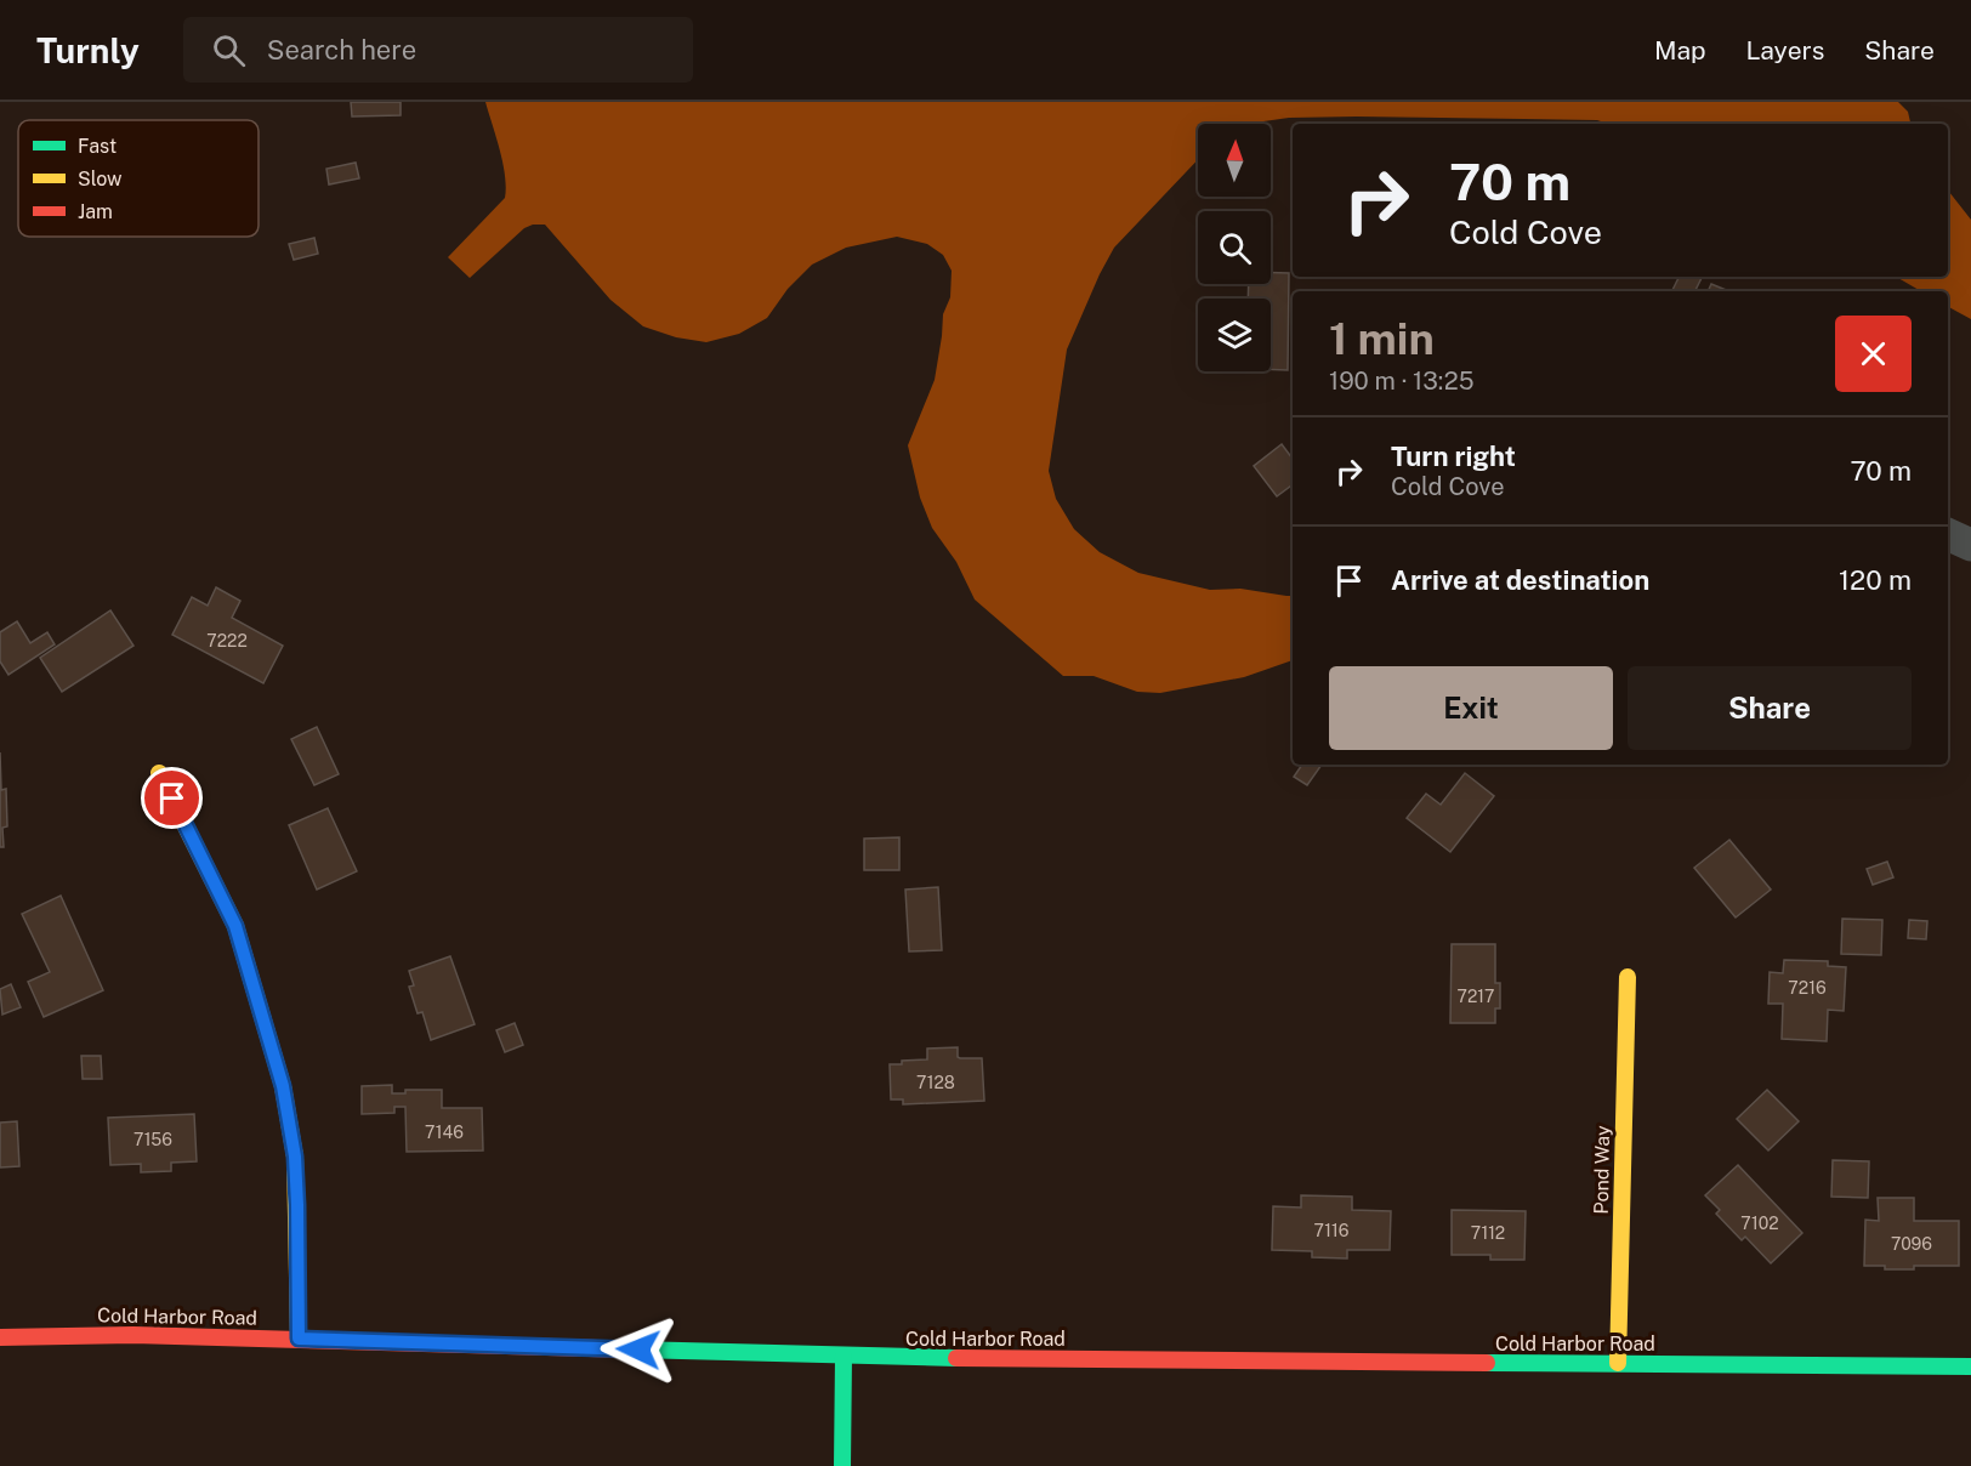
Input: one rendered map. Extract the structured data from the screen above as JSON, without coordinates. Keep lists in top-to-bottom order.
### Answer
{
  "streets": {
    "main road": ["Pond Way", "Cold Harbor Road"]
  },
  "crossings": [
    ["Pond Way", "Cold Harbor Road"]
  ],
  "house_numbers": [
    "7222",
    "7216",
    "7217",
    "7128",
    "7146",
    "7156",
    "7102",
    "7116",
    "7112",
    "7096"
  ],
  "legend": ["Fast", "Slow", "Jam"],
  "north": "top",
  "page": {
    "header": "Turnly",
    "search": "Search here",
    "nav": ["Map", "Layers", "Share"],
    "turn": ["70 m", "Cold Cove"],
    "heading": ["1 min", "190 m · 13:25"],
    "list": [
      {
        "name": "Turn right",
        "note": "Cold Cove",
        "value": "70 m"
      },
      {
        "name": "Arrive at destination",
        "value": "120 m"
      }
    ],
    "buttons": ["Exit", "Share"]
  }
}
